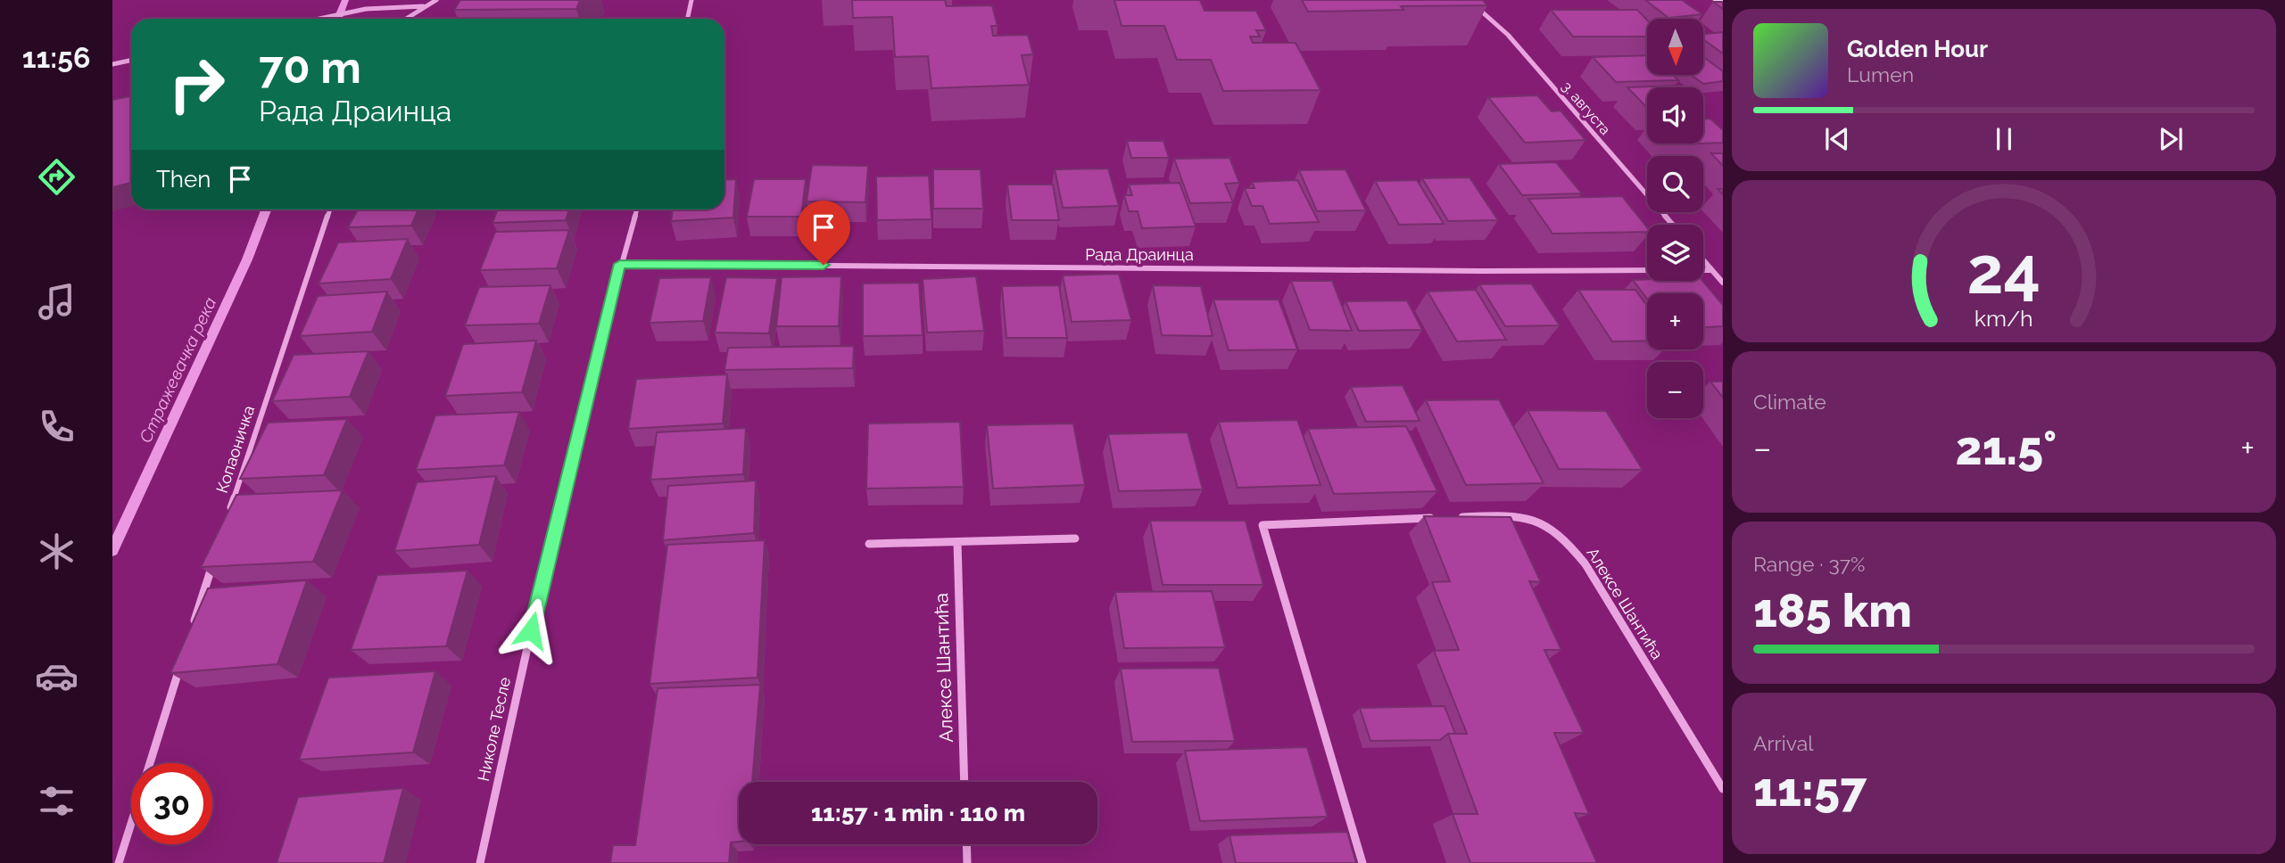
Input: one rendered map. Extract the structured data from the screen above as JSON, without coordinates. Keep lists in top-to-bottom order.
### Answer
{
  "streets": {
    "street": [
      "3. августа",
      "Рада Драинца",
      "Копаоничка",
      "Алексе Шантића",
      "Николе Тесле"
    ]
  },
  "crossings": [
    ["Рада Драинца", "Николе Тесле"]
  ],
  "water": ["Стражевачка река"],
  "north": "bottom",
  "page": {
    "tabs": "11:56",
    "map_buttons": ["+", "−"],
    "turn": ["70 m", "Рада Драинца"],
    "song": ["Golden Hour", "Lumen"],
    "then": "Then",
    "tile": [
      "Climate",
      ["Range · 37%", "185 km"],
      ["Arrival", "11:57"]
    ],
    "heat": ["−", "21.5°", "+"],
    "limit": "30",
    "trip": "11:57 · 1 min · 110 m",
    "gauge": ["24", "km/h"]
  }
}
